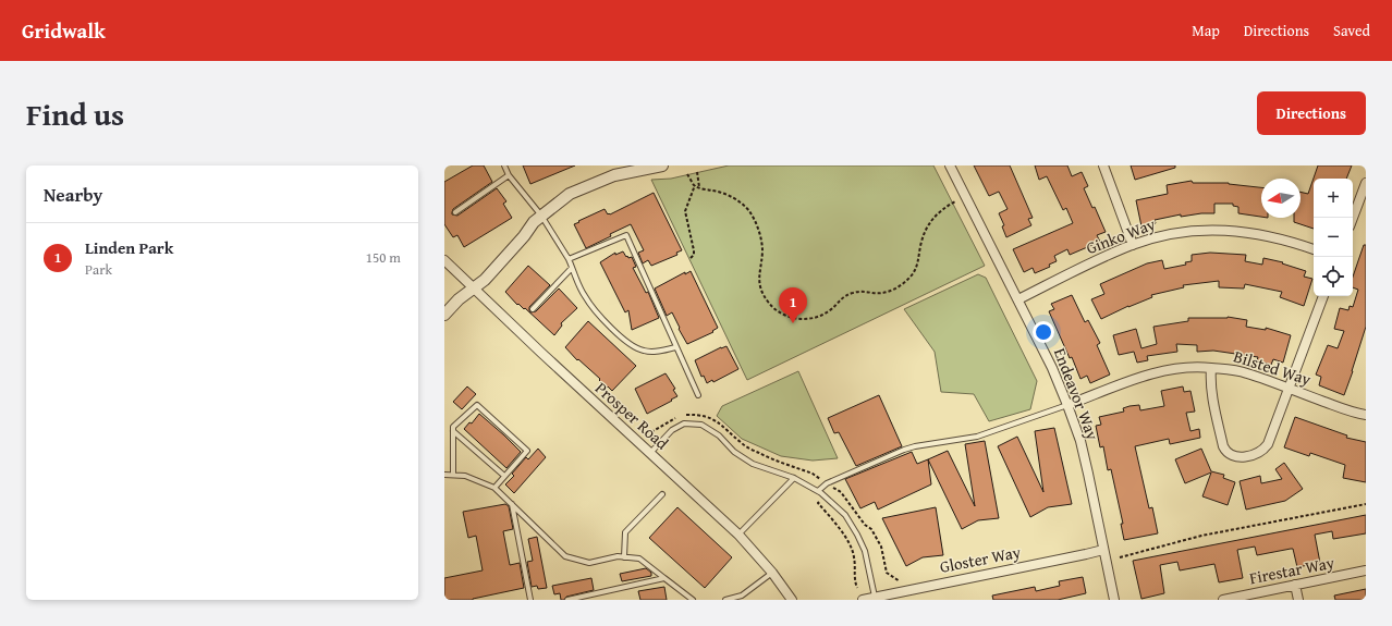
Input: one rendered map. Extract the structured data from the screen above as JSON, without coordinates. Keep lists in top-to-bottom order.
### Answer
{
  "streets": {
    "street": [
      "Ginko Way",
      "Bilsted Way",
      "Endeavor Way",
      "Prosper Road",
      "Gloster Way",
      "Firestar Way"
    ]
  },
  "crossings": [
    ["Ginko Way", "Endeavor Way"],
    ["Bilsted Way", "Endeavor Way"],
    ["Endeavor Way", "Gloster Way"]
  ],
  "north": "left",
  "page": {
    "header": "Gridwalk",
    "nav": ["Map", "Directions", "Saved"],
    "title": "Find us",
    "buttons": "Directions",
    "heading": "Nearby",
    "map_buttons": ["+", "−"],
    "list": [
      {
        "mark": "1",
        "name": "Linden Park",
        "note": "Park",
        "value": "150 m"
      }
    ],
    "pins": "1"
  }
}
